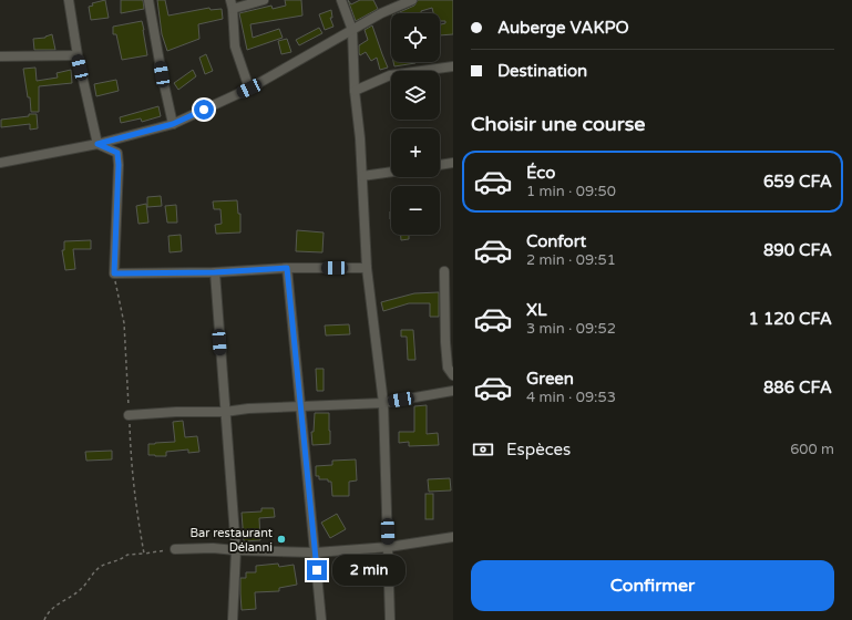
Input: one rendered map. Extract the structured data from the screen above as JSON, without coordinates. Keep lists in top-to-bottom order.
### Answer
{
  "places": ["Bar restaurant Délanni"],
  "page": {
    "banner": ["Auberge VAKPO", "Destination"],
    "map_buttons": ["+", "−"],
    "heading": "Choisir une course",
    "list": [
      {
        "name": "Éco",
        "note": "1 min · 09:50",
        "value": "659 CFA"
      },
      {
        "name": "Confort",
        "note": "2 min · 09:51",
        "value": "890 CFA"
      },
      {
        "name": "XL",
        "note": "3 min · 09:52",
        "value": "1 120 CFA"
      },
      {
        "name": "Green",
        "note": "4 min · 09:53",
        "value": "886 CFA"
      }
    ],
    "pay": ["Espèces", "600 m"],
    "buttons": "Confirmer",
    "bubble": "2 min"
  }
}
